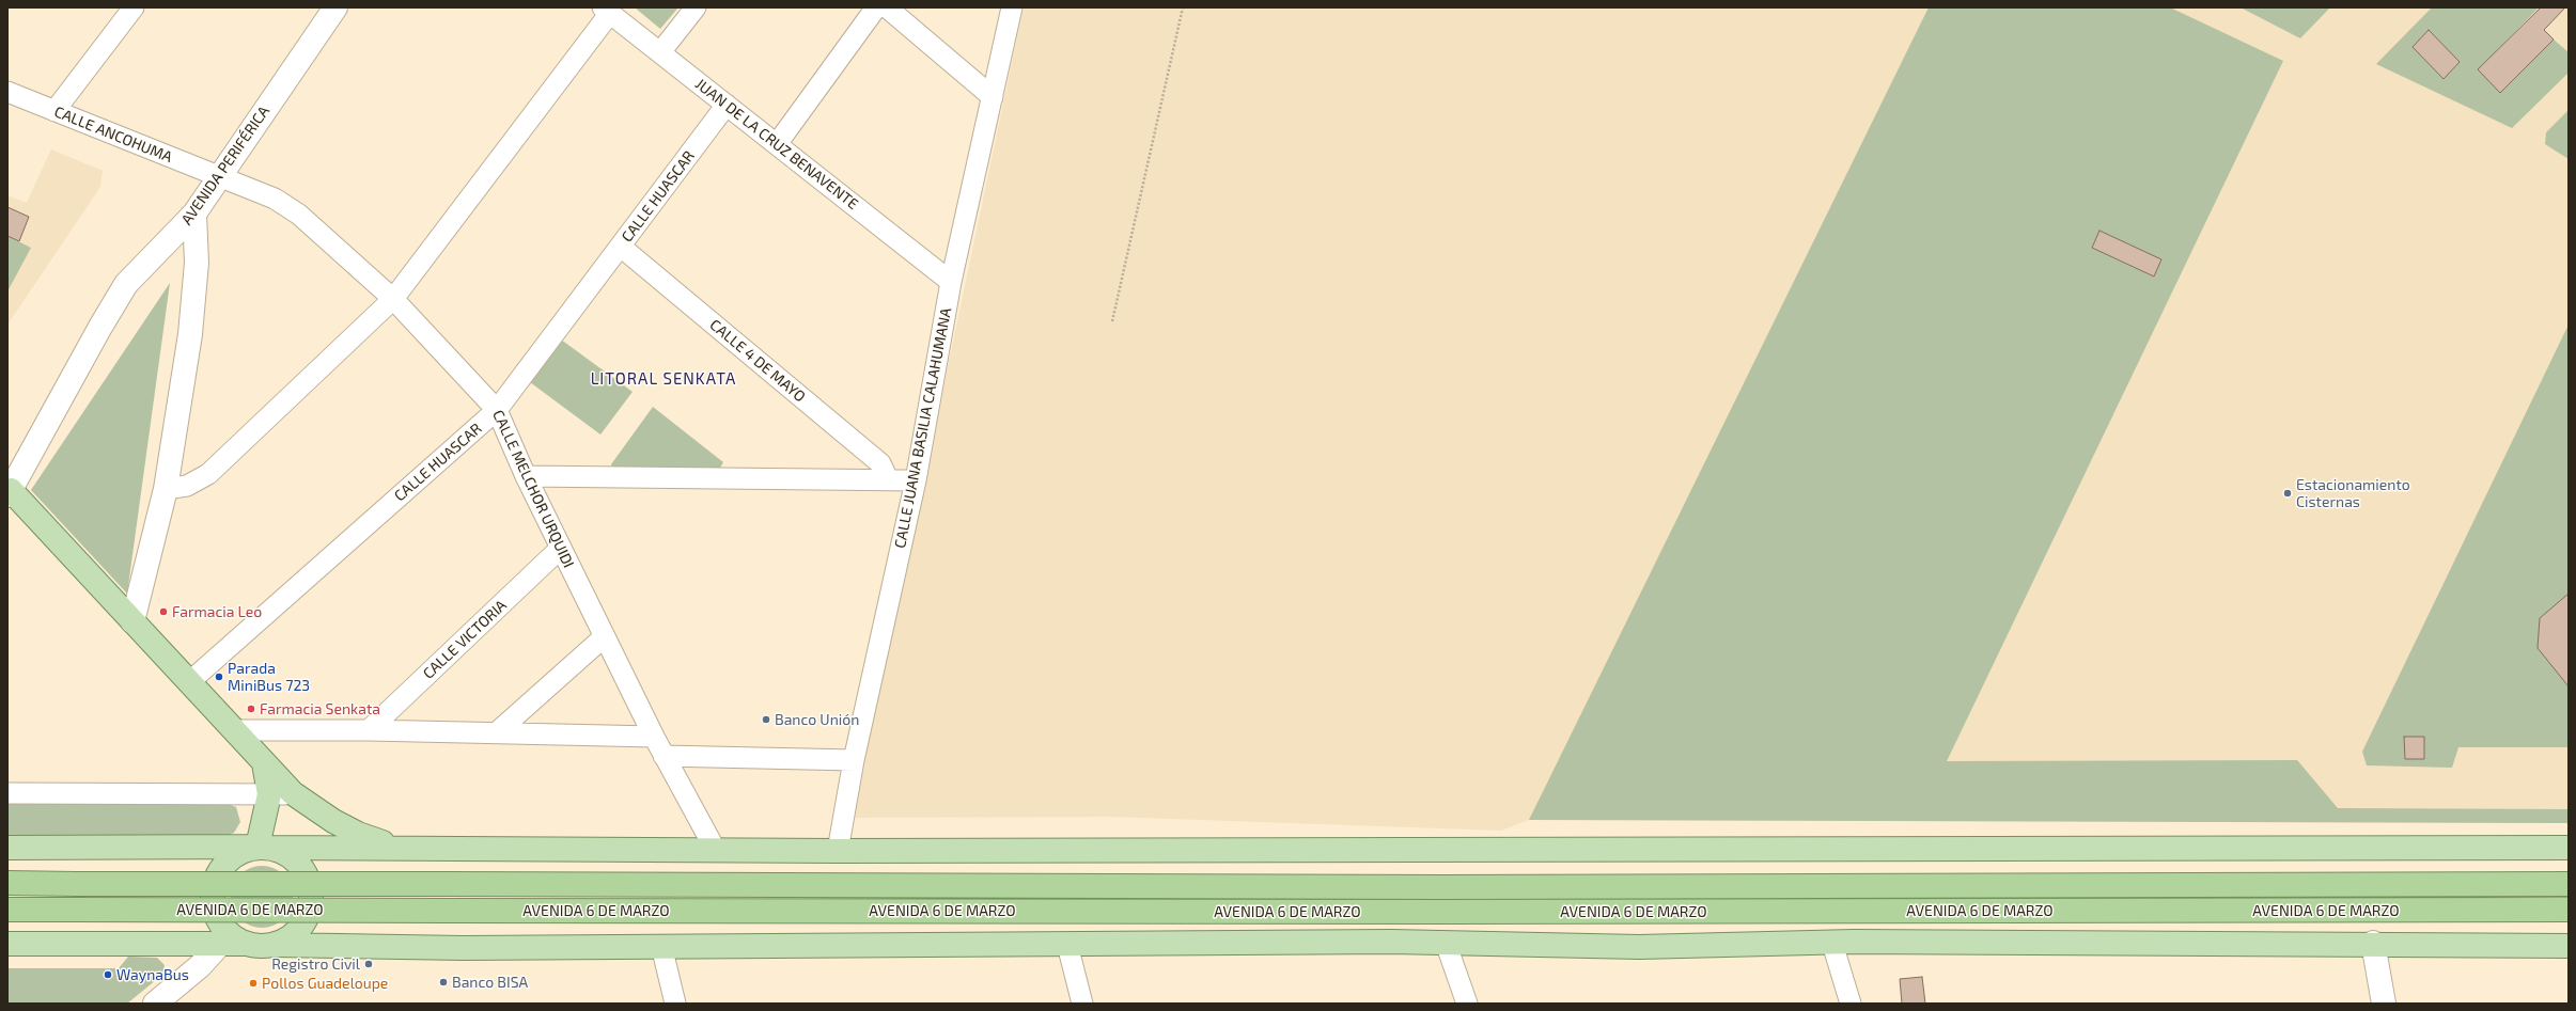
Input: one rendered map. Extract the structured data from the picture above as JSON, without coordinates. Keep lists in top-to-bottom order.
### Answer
{
  "streets": {
    "highway": ["AVENIDA 6 DE MARZO"],
    "street": [
      "CALLE ANCOHUMA",
      "JUAN DE LA CRUZ BENAVENTE",
      "AVENIDA PERIFÉRICA",
      "CALLE HUASCAR",
      "CALLE 4 DE MAYO",
      "CALLE JUANA BASILIA CALAHUMANA",
      "CALLE MELCHOR URQUIDI",
      "CALLE VICTORIA"
    ]
  },
  "crossings": [
    ["CALLE ANCOHUMA", "AVENIDA PERIFÉRICA"],
    ["CALLE ANCOHUMA", "CALLE MELCHOR URQUIDI"],
    ["JUAN DE LA CRUZ BENAVENTE", "CALLE HUASCAR"],
    ["JUAN DE LA CRUZ BENAVENTE", "CALLE JUANA BASILIA CALAHUMANA"],
    ["AVENIDA PERIFÉRICA", "CALLE MELCHOR URQUIDI"],
    ["CALLE HUASCAR", "CALLE 4 DE MAYO"],
    ["CALLE HUASCAR", "CALLE MELCHOR URQUIDI"],
    ["CALLE MELCHOR URQUIDI", "CALLE VICTORIA"]
  ],
  "districts": ["LITORAL SENKATA"],
  "places": [
    "Estacionamiento Cisternas",
    "Farmacia Leo",
    "Parada MiniBus 723",
    "Farmacia Senkata",
    "Banco Unión",
    "Registro Civil",
    "WaynaBus",
    "Banco BISA",
    "Pollos Guadeloupe"
  ]
}
